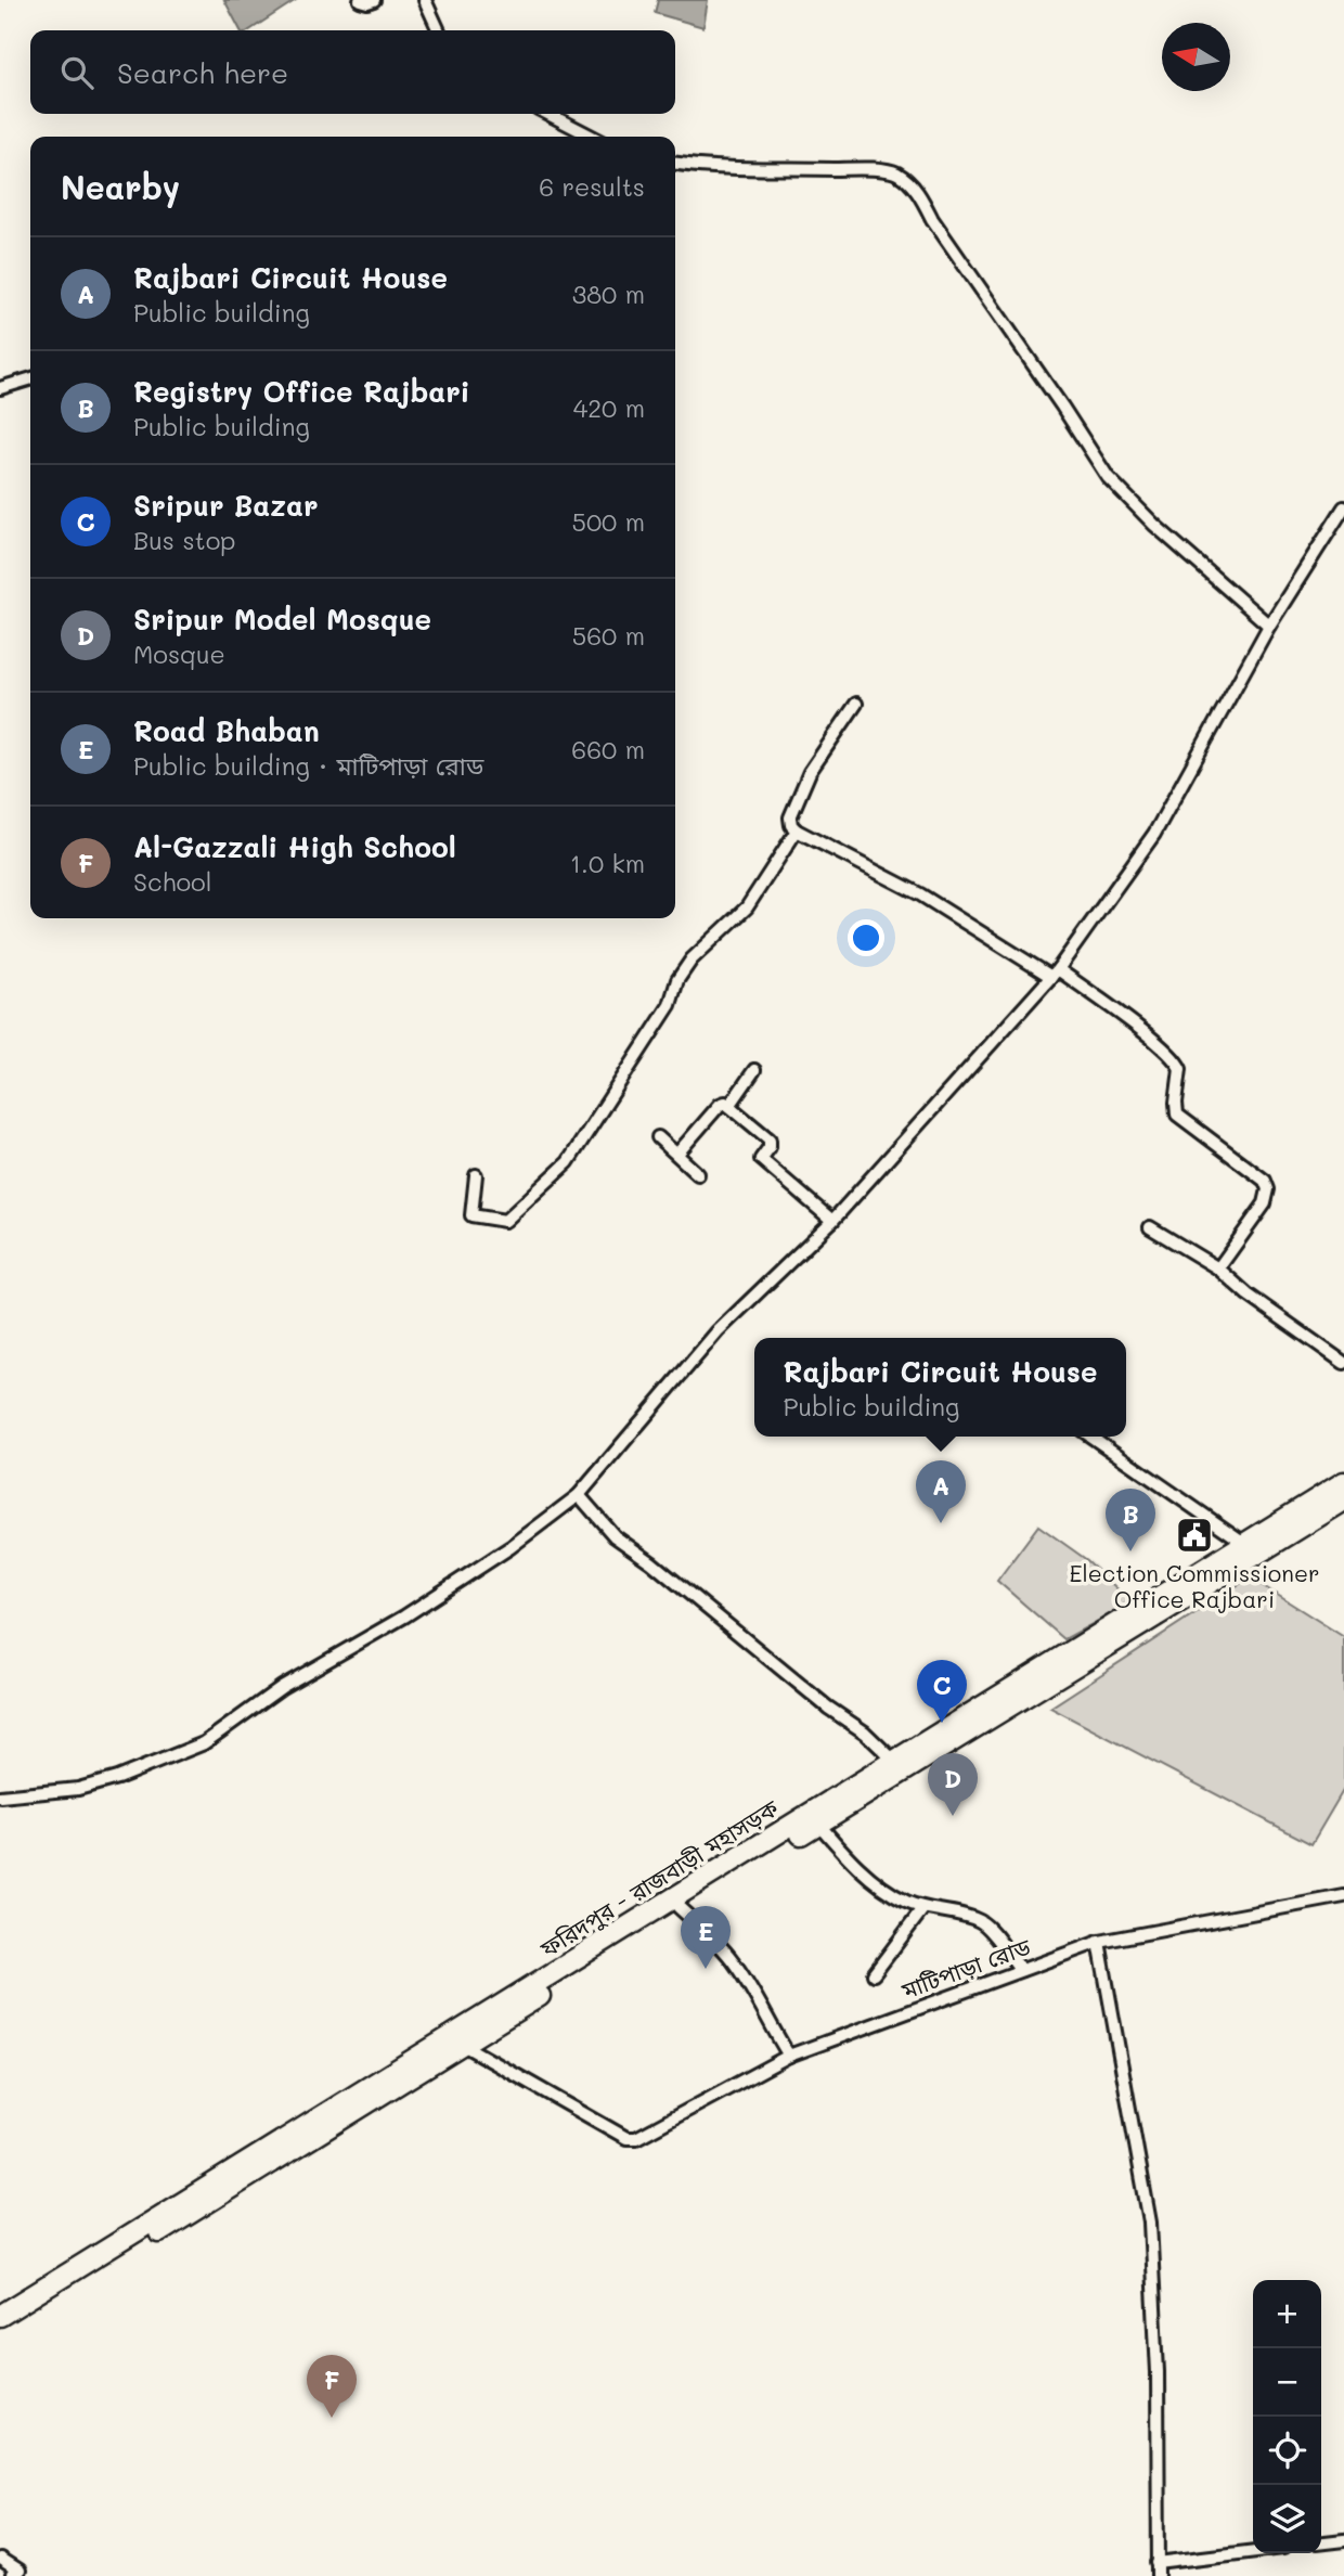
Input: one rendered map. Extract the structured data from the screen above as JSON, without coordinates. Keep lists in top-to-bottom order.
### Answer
{
  "streets": {
    "main road": ["ফরিদপুর - রাজবাড়ী মহাসড়ক"],
    "street": ["মাটিপাড়া রোড"]
  },
  "crossings": [
    ["ফরিদপুর - রাজবাড়ী মহাসড়ক", "মাটিপাড়া রোড"]
  ],
  "places": {
    "public building": ["Election Commissioner Office Rajbari"]
  },
  "north": "left",
  "page": {
    "search": "Search here",
    "heading": ["Nearby", "6 results"],
    "list": [
      {
        "mark": "A",
        "name": "Rajbari Circuit House",
        "note": "Public building",
        "value": "380 m"
      },
      {
        "mark": "B",
        "name": "Registry Office Rajbari",
        "note": "Public building",
        "value": "420 m"
      },
      {
        "mark": "C",
        "name": "Sripur Bazar",
        "note": "Bus stop",
        "value": "500 m"
      },
      {
        "mark": "D",
        "name": "Sripur Model Mosque",
        "note": "Mosque",
        "value": "560 m"
      },
      {
        "mark": "E",
        "name": "Road Bhaban",
        "note": "Public building · মাটিপাড়া রোড",
        "value": "660 m"
      },
      {
        "mark": "F",
        "name": "Al-Gazzali High School",
        "note": "School",
        "value": "1.0 km"
      }
    ],
    "popup": ["Rajbari Circuit House", "Public building"],
    "pins": [
      "A",
      "B",
      "C",
      "D",
      "E",
      "F"
    ],
    "map_buttons": ["+", "−"]
  }
}
